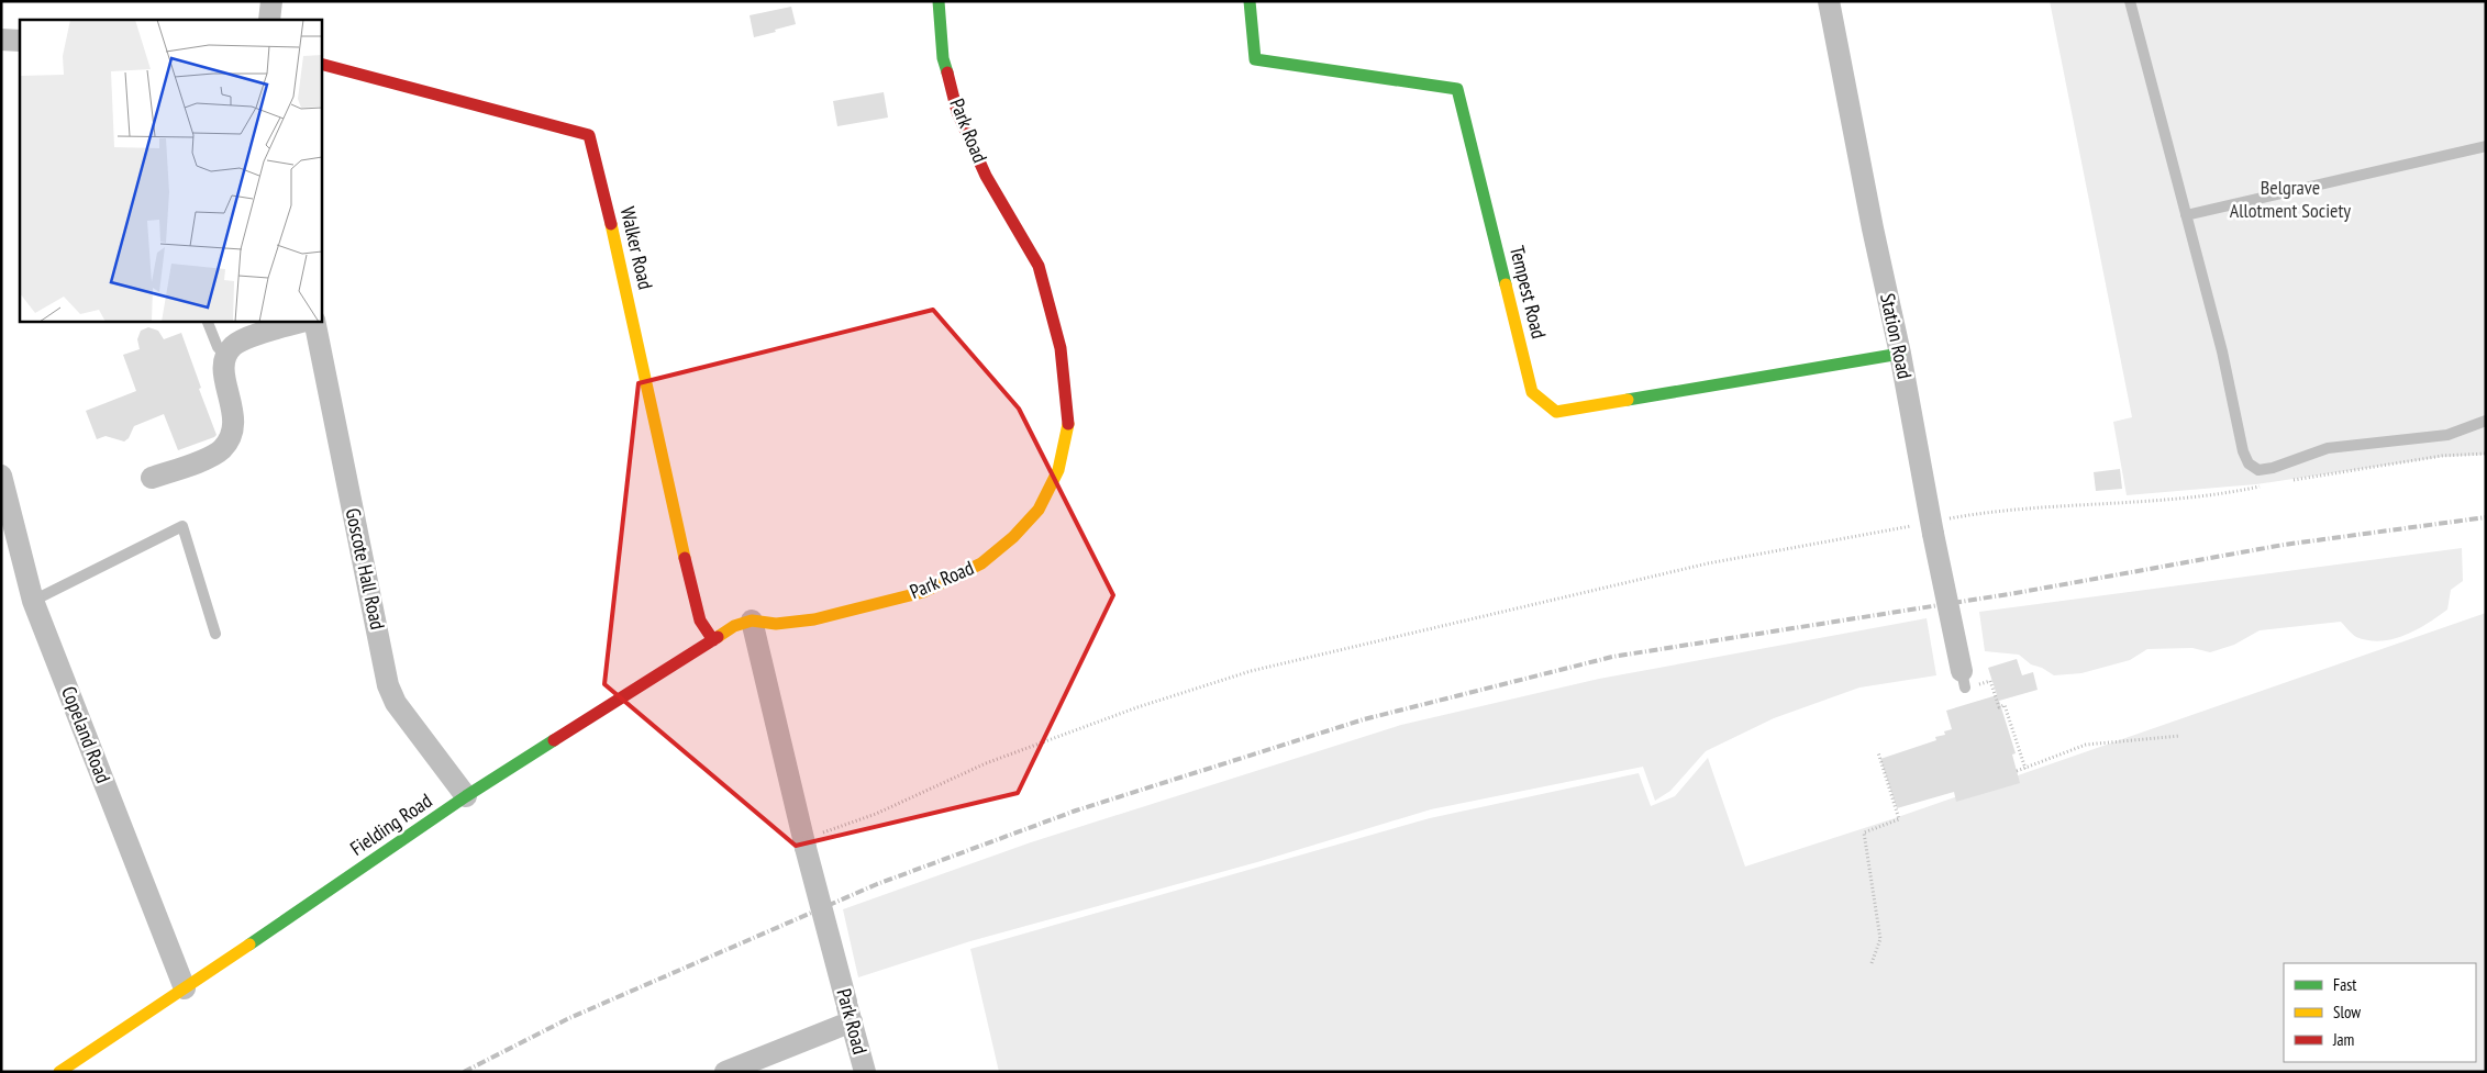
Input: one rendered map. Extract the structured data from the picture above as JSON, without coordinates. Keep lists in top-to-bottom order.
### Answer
{
  "streets": {
    "street": [
      "Park Road",
      "Walker Road",
      "Tempest Road",
      "Station Road",
      "Goscote Hall Road",
      "Copeland Road",
      "Fielding Road"
    ]
  },
  "crossings": [
    ["Park Road", "Fielding Road"],
    ["Walker Road", "Fielding Road"],
    ["Tempest Road", "Station Road"],
    ["Goscote Hall Road", "Fielding Road"],
    ["Copeland Road", "Fielding Road"]
  ],
  "parks": ["Belgrave Allotment Society"],
  "legend": ["Fast", "Slow", "Jam"]
}
